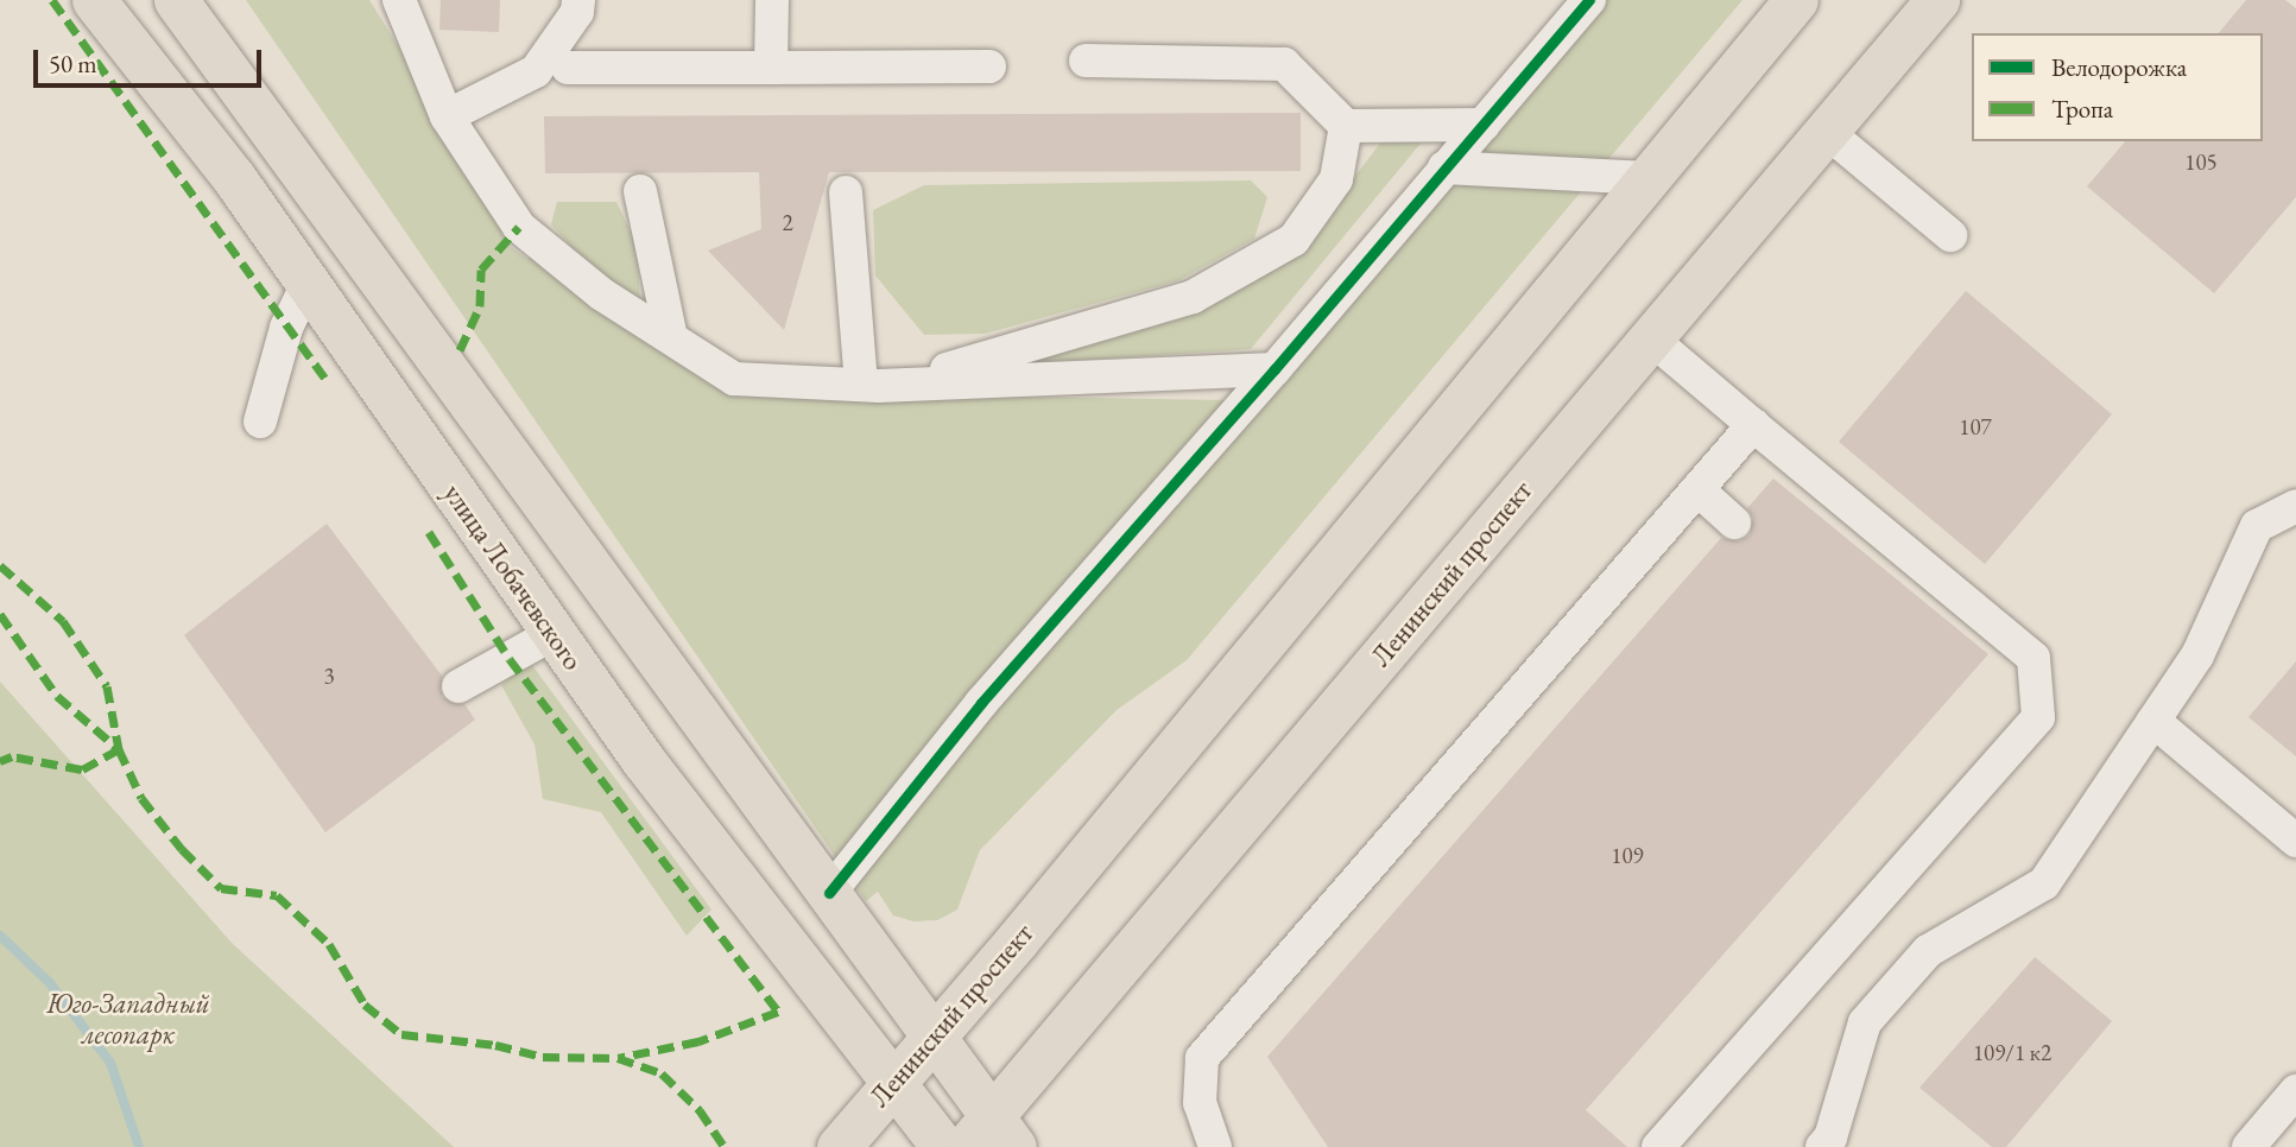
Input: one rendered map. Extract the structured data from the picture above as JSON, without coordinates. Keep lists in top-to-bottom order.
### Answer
{
  "streets": {
    "main road": ["Ленинский проспект", "улица Лобачевского"]
  },
  "crossings": [
    ["Ленинский проспект", "улица Лобачевского"]
  ],
  "parks": ["Юго-Западный лесопарк"],
  "house_numbers": [
    "105",
    "2",
    "107",
    "3",
    "109",
    "109/1 к2"
  ],
  "legend": ["Велодорожка", "Тропа"],
  "scale_bar": "50 m"
}
